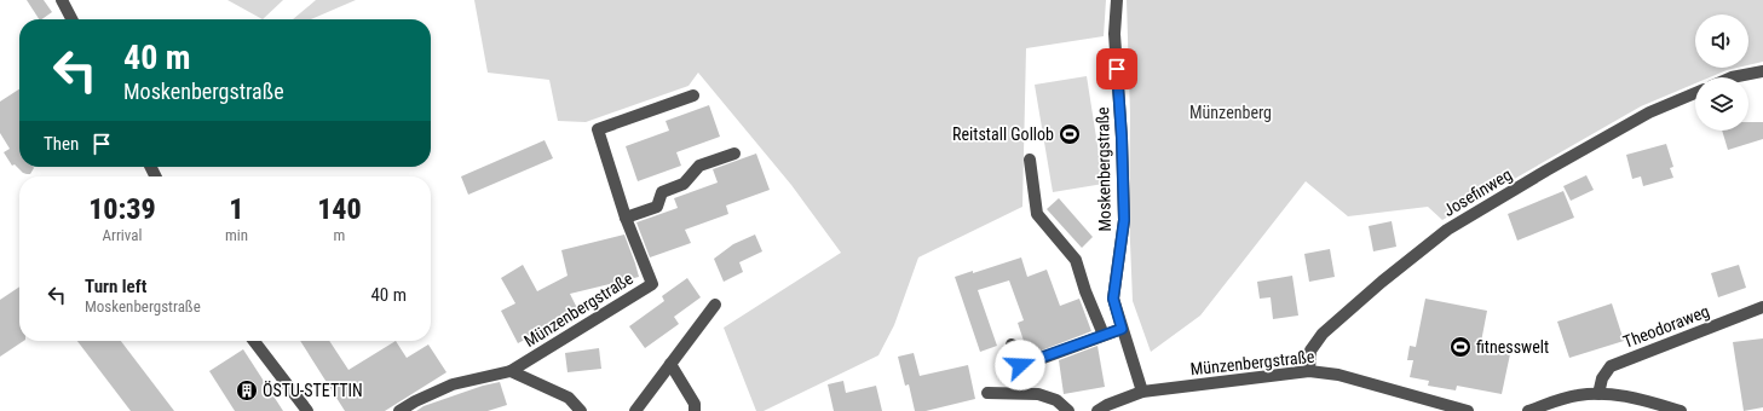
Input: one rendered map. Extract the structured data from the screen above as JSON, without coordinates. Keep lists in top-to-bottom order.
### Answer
{
  "streets": {
    "street": [
      "Moskenbergstraße",
      "Josefinweg",
      "Münzenbergstraße",
      "Theodoraweg"
    ]
  },
  "crossings": [
    ["Moskenbergstraße", "Münzenbergstraße"],
    ["Josefinweg", "Münzenbergstraße"]
  ],
  "parks": ["Münzenberg"],
  "places": {
    "sports": ["Reitstall Gollob", "fitnesswelt"],
    "building": ["ÖSTU-STETTIN"]
  },
  "page": {
    "turn": ["40 m", "Moskenbergstraße"],
    "then": "Then",
    "eta": [
      "10:39",
      "Arrival",
      "1",
      "min",
      "140",
      "m"
    ],
    "list": [
      {
        "name": "Turn left",
        "note": "Moskenbergstraße",
        "value": "40 m"
      }
    ]
  }
}
